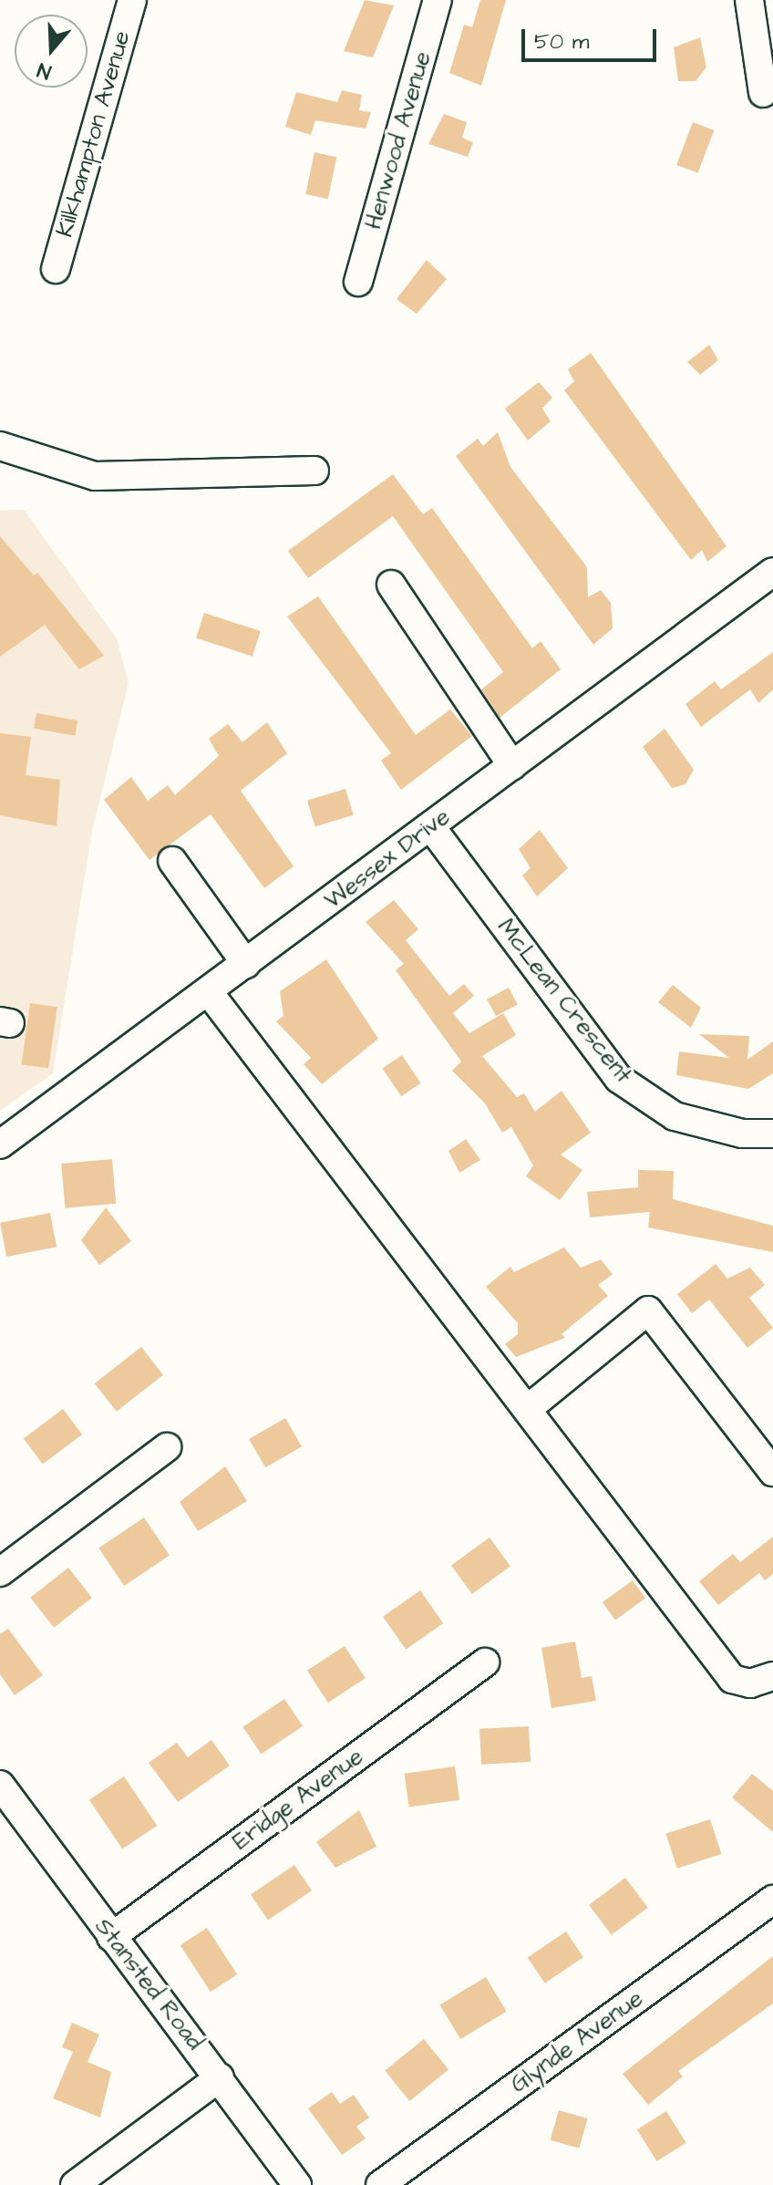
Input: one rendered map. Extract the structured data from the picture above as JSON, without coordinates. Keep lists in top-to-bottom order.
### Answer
{
  "streets": {
    "street": [
      "Kilkhampton Avenue",
      "Henwood Avenue",
      "Wessex Drive",
      "McLean Crescent",
      "Eridge Avenue",
      "Stansted Road",
      "Glynde Avenue"
    ]
  },
  "crossings": [
    ["Wessex Drive", "McLean Crescent"],
    ["Eridge Avenue", "Stansted Road"]
  ],
  "scale_bar": "50 m",
  "north": "bottom"
}
